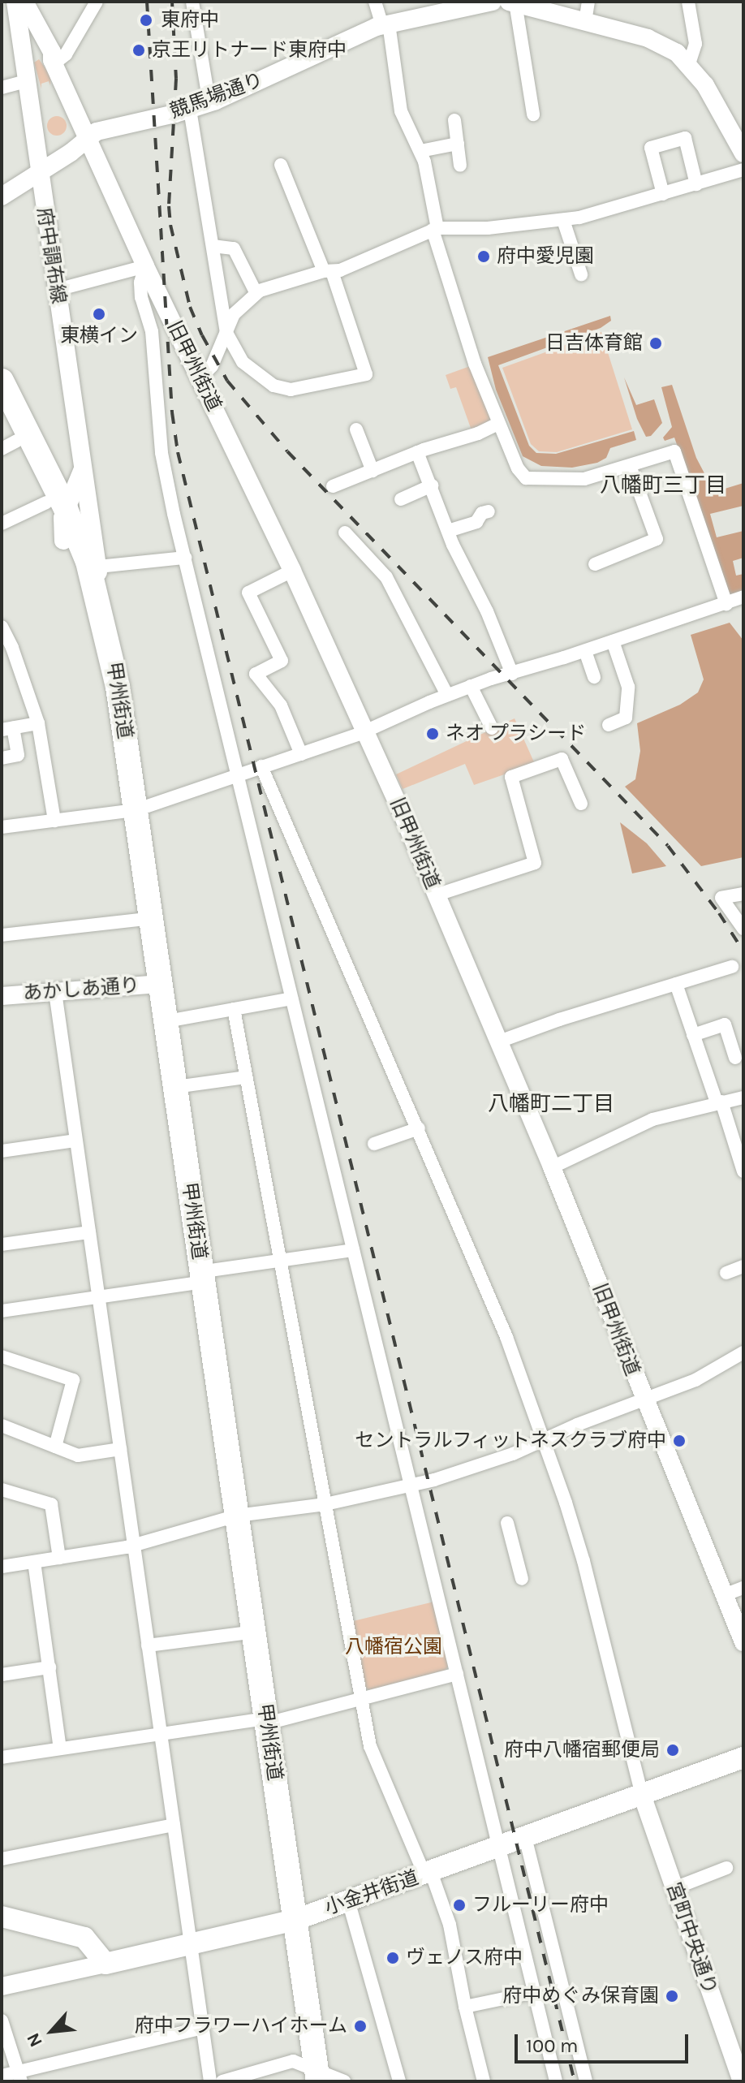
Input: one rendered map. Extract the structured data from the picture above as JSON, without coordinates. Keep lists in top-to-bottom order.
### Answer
{
  "streets": {
    "highway": ["甲州街道"],
    "main road": [
      "競馬場通り",
      "府中調布線",
      "旧甲州街道",
      "あかしあ通り",
      "小金井街道",
      "宮町中央通り"
    ]
  },
  "crossings": [
    ["競馬場通り", "旧甲州街道"],
    ["府中調布線", "甲州街道"],
    ["甲州街道", "あかしあ通り"],
    ["甲州街道", "小金井街道"],
    ["小金井街道", "宮町中央通り"]
  ],
  "districts": ["八幡町三丁目", "八幡町二丁目"],
  "parks": ["八幡宿公園"],
  "places": [
    "東府中",
    "京王リトナード東府中",
    "府中愛児園",
    "東横イン",
    "日吉体育館",
    "ネオ プラシード",
    "セントラルフィットネスクラブ府中",
    "府中八幡宿郵便局",
    "フルーリー府中",
    "ヴェノス府中",
    "府中めぐみ保育園",
    "府中フラワーハイホーム"
  ],
  "scale_bar": "100 m",
  "north": "bottom left"
}
